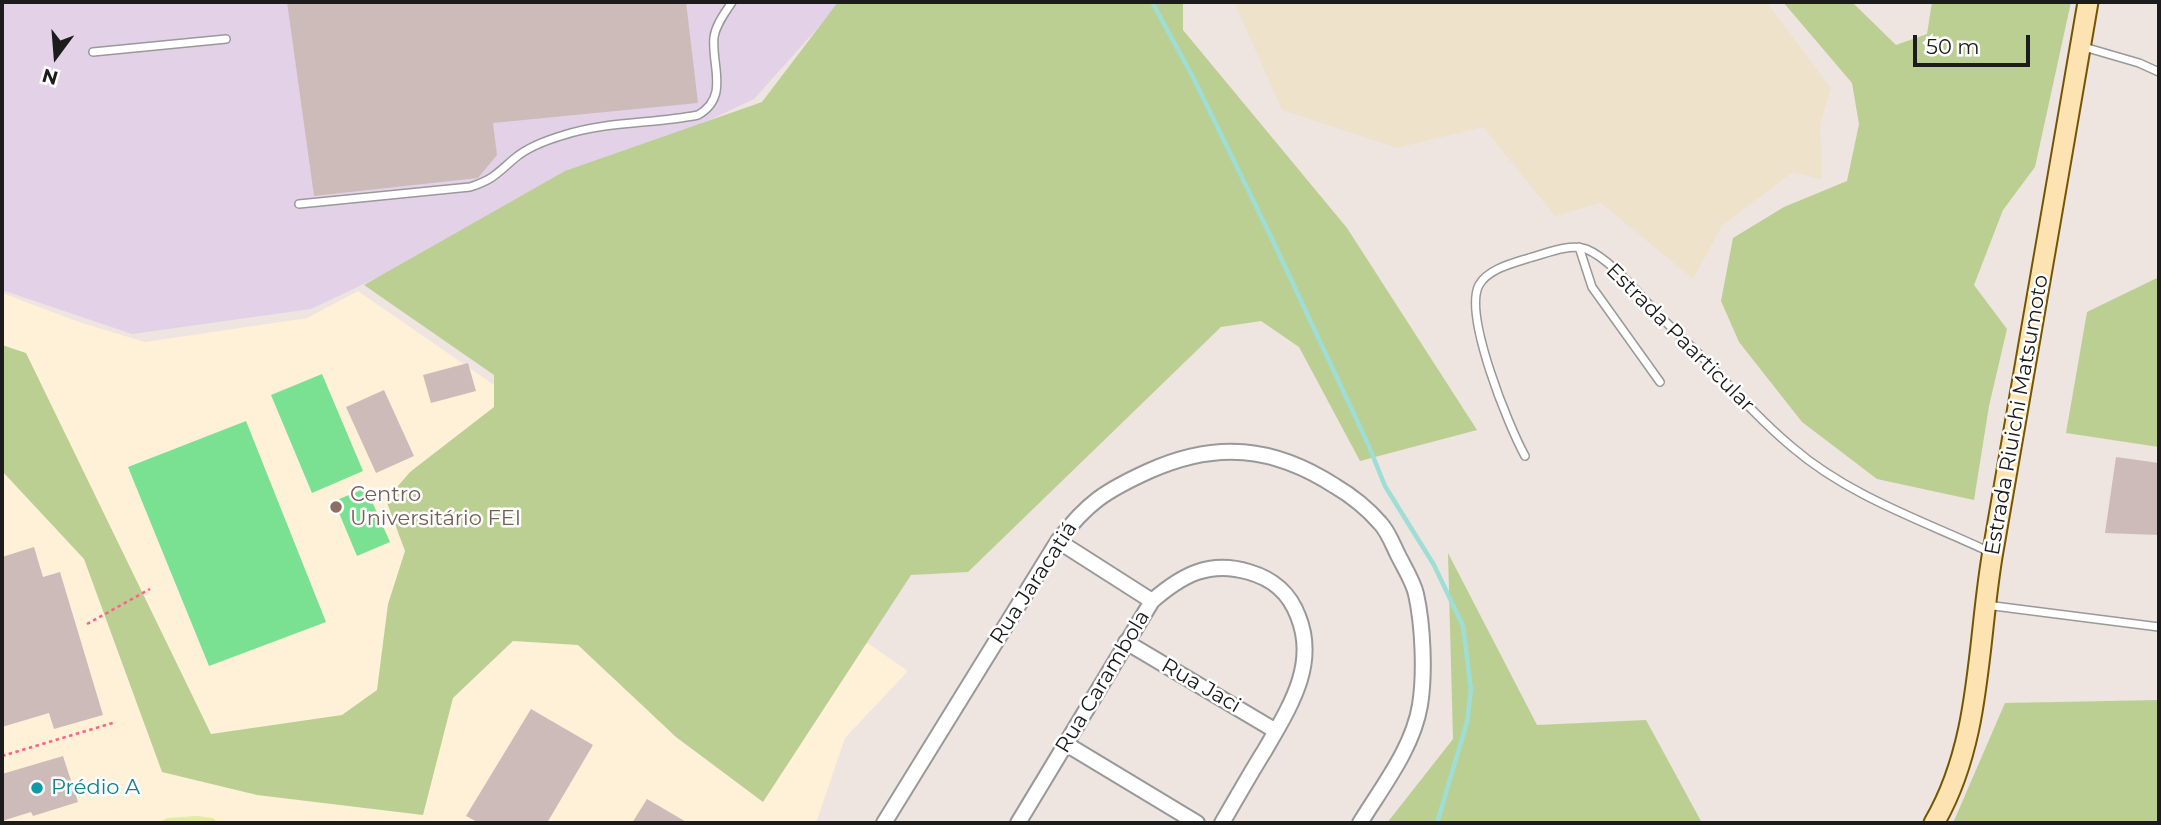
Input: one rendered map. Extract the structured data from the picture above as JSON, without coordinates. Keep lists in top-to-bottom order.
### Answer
{
  "streets": {
    "street": [
      "Estrada Riuichi Matsumoto",
      "Rua Jaracatiá",
      "Rua Carambola",
      "Rua Jaci"
    ],
    "lane": ["Estrada Paarticular"]
  },
  "crossings": [
    ["Estrada Paarticular", "Estrada Riuichi Matsumoto"],
    ["Rua Carambola", "Rua Jaci"]
  ],
  "places": ["Centro Universitário FEI", "Prédio A"],
  "scale_bar": "50 m",
  "north": "bottom"
}
